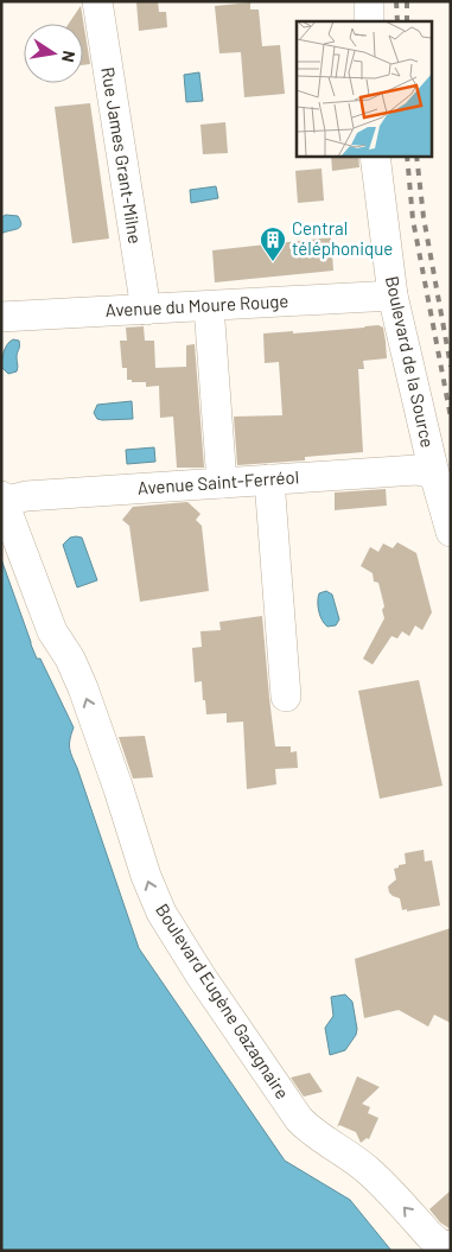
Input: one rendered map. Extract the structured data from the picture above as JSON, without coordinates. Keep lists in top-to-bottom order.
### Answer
{
  "streets": {
    "street": [
      "Rue James Grant-Milne",
      "Avenue du Moure Rouge",
      "Boulevard de la Source",
      "Avenue Saint-Ferréol",
      "Boulevard Eugène Gazagnaire"
    ]
  },
  "crossings": [
    ["Rue James Grant-Milne", "Avenue du Moure Rouge"],
    ["Avenue du Moure Rouge", "Boulevard de la Source"],
    ["Boulevard de la Source", "Avenue Saint-Ferréol"],
    ["Avenue Saint-Ferréol", "Boulevard Eugène Gazagnaire"]
  ],
  "one_way": ["Boulevard Eugène Gazagnaire"],
  "places": {
    "building": ["Central téléphonique"]
  },
  "north": "right"
}
